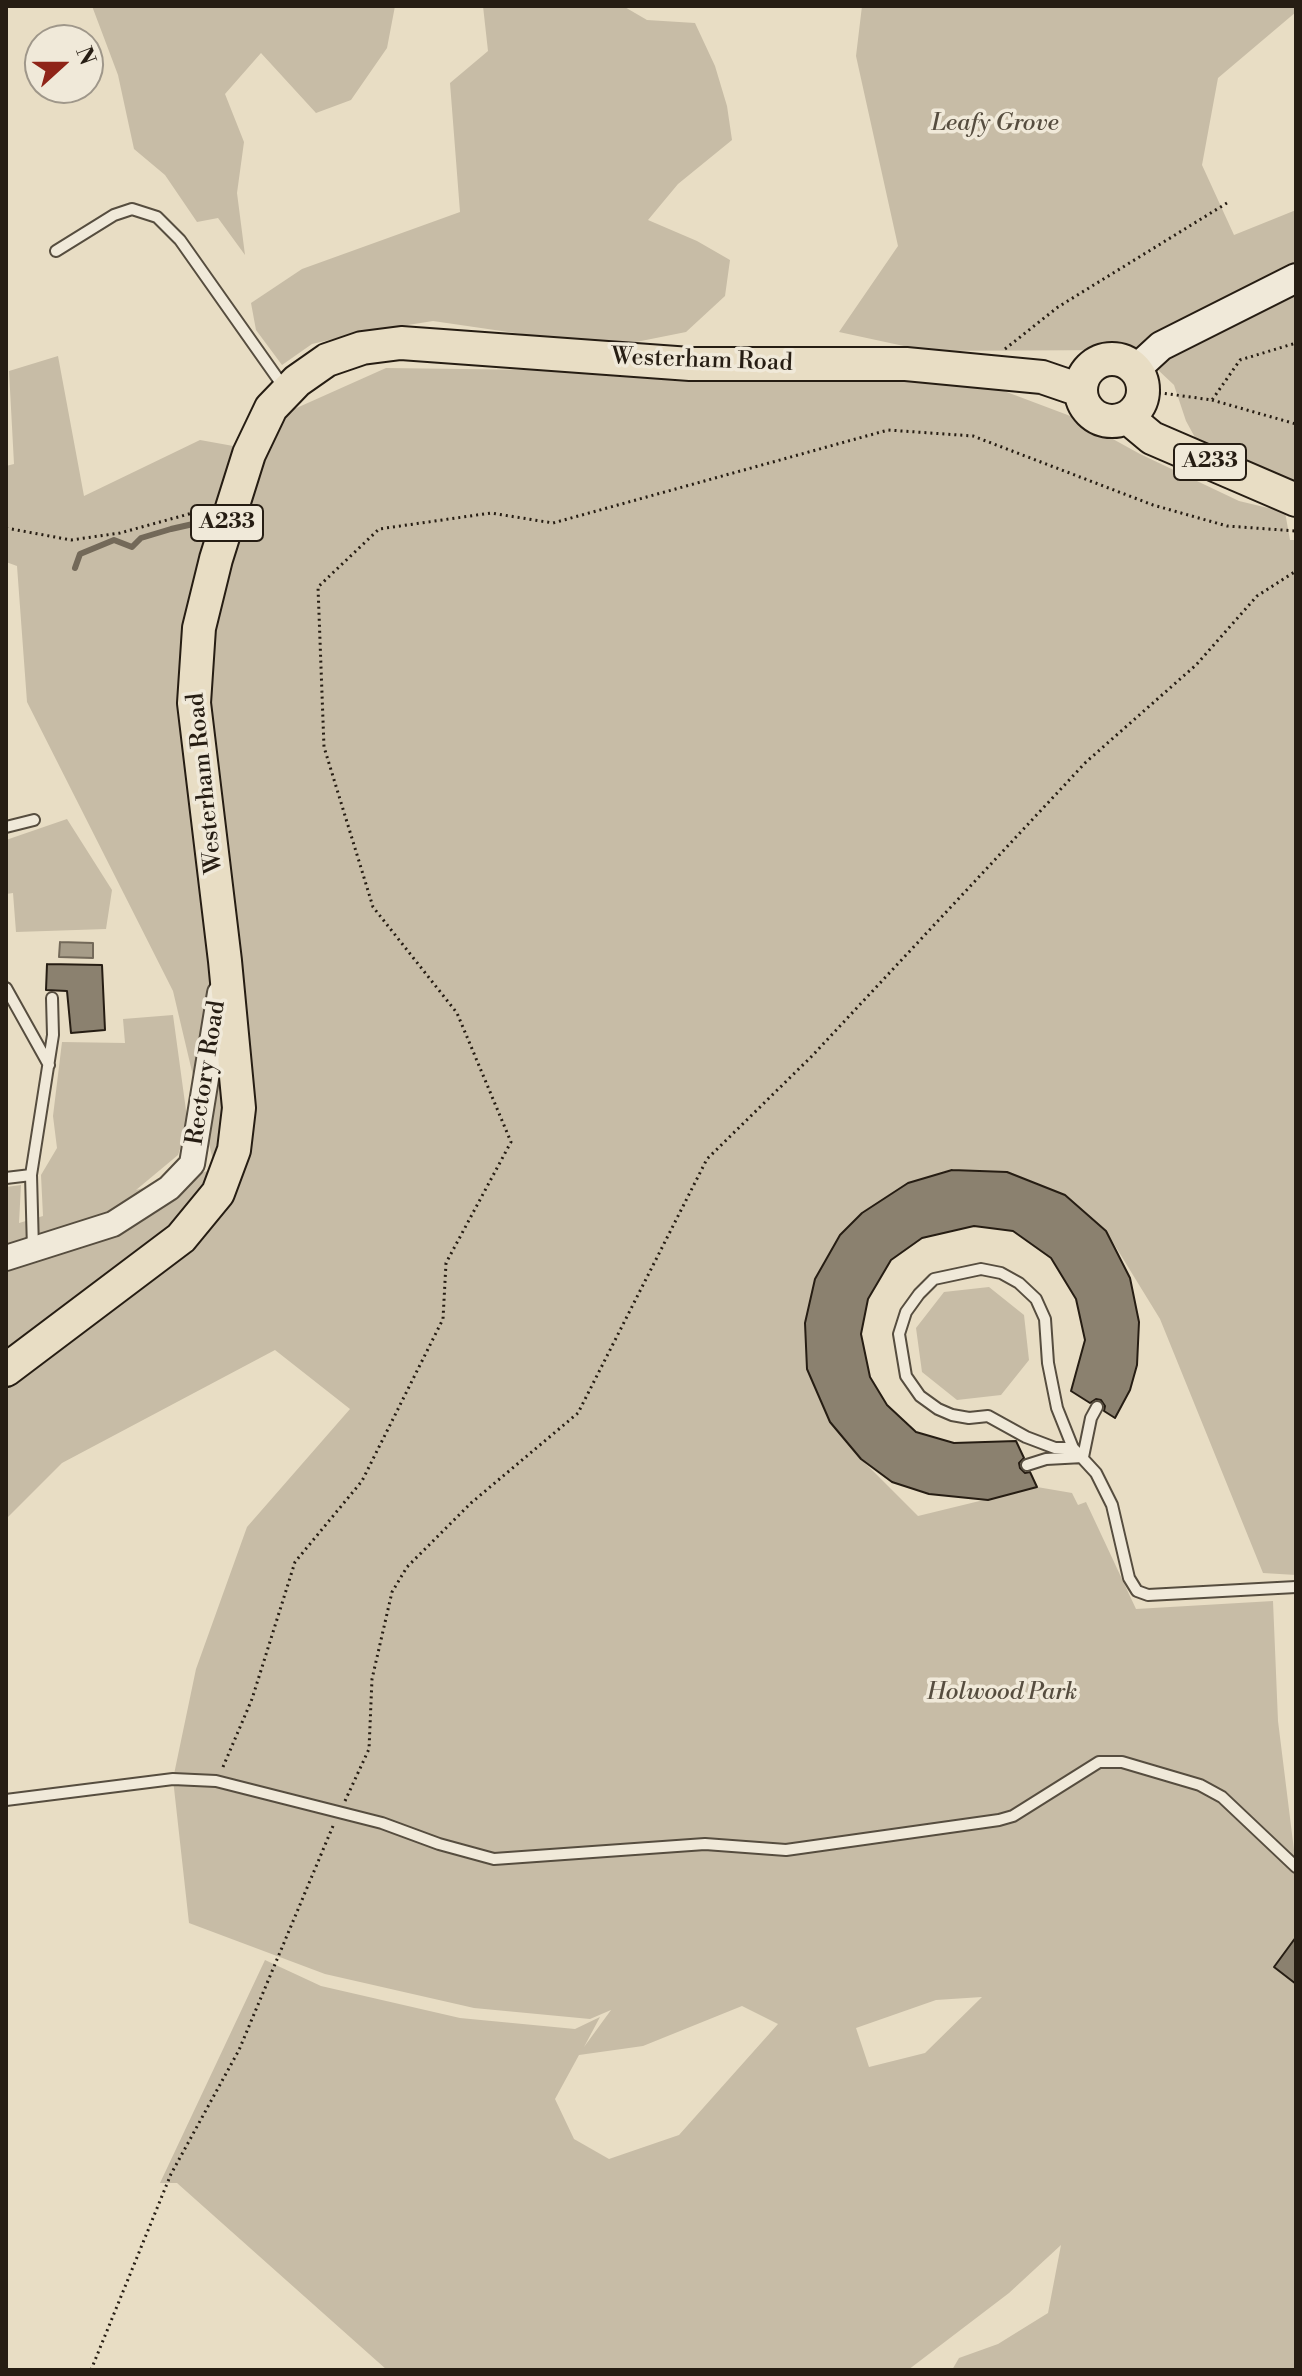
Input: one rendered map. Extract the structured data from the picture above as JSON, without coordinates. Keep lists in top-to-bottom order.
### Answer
{
  "streets": {
    "main road": ["Westerham Road", "A233"],
    "street": ["Rectory Road"]
  },
  "crossings": [
    ["Westerham Road", "A233"],
    ["Westerham Road", "Rectory Road"]
  ],
  "parks": ["Leafy Grove", "Holwood Park"],
  "north": "right"
}
